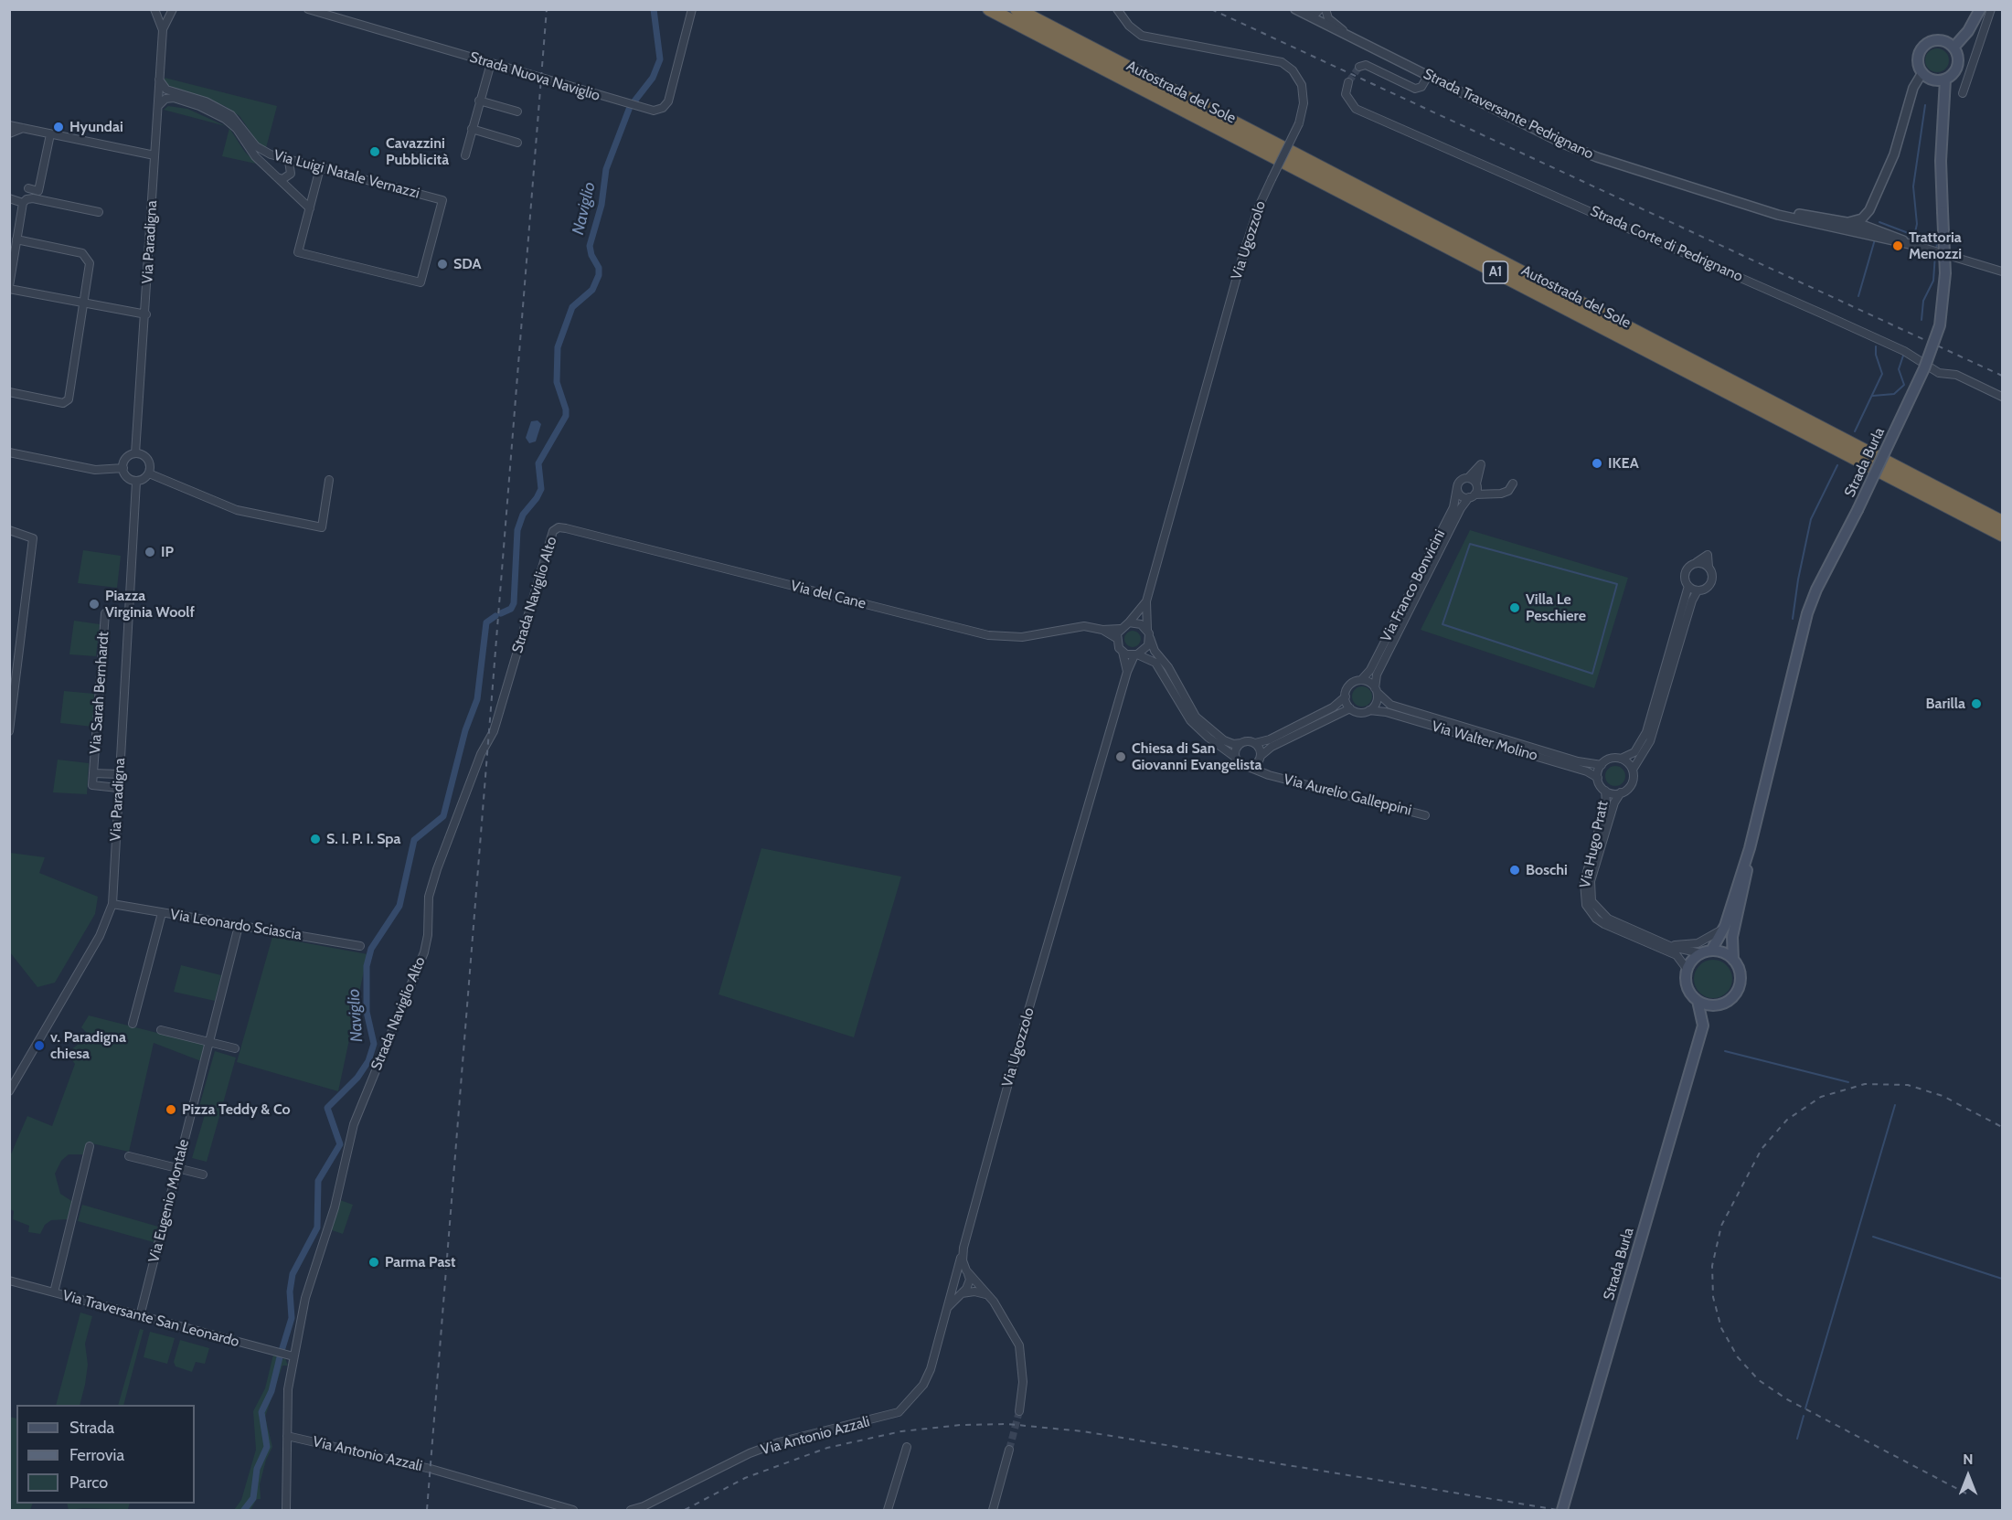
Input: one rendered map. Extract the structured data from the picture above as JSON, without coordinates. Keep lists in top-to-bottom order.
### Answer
{
  "streets": {
    "highway": ["Autostrada del Sole", "A1"],
    "main road": ["Strada Burla"],
    "street": [
      "Strada Nuova Naviglio",
      "Strada Traversante Pedrignano",
      "Via Luigi Natale Vernazzi",
      "Via Ugozzolo",
      "Via Paradigna",
      "Strada Corte di Pedrignano",
      "Via Franco Bonvicini",
      "Strada Naviglio Alto",
      "Via del Cane",
      "Via Sarah Bernhardt",
      "Via Walter Molino",
      "Via Aurelio Galleppini",
      "Via Hugo Pratt",
      "Via Leonardo Sciascia",
      "Via Eugenio Montale",
      "Via Traversante San Leonardo",
      "Via Antonio Azzali"
    ]
  },
  "crossings": [
    ["Via Luigi Natale Vernazzi", "Via Paradigna"],
    ["Via Ugozzolo", "Via del Cane"],
    ["Via Ugozzolo", "Via Antonio Azzali"],
    ["Via Paradigna", "Via Sarah Bernhardt"],
    ["Via Paradigna", "Via Leonardo Sciascia"],
    ["Strada Burla", "Via Hugo Pratt"],
    ["Via Franco Bonvicini", "Via Walter Molino"],
    ["Strada Naviglio Alto", "Via del Cane"],
    ["Strada Naviglio Alto", "Via Traversante San Leonardo"],
    ["Strada Naviglio Alto", "Via Antonio Azzali"],
    ["Via Walter Molino", "Via Hugo Pratt"],
    ["Via Leonardo Sciascia", "Via Eugenio Montale"],
    ["Via Eugenio Montale", "Via Traversante San Leonardo"]
  ],
  "water": ["Naviglio"],
  "places": [
    "Hyundai",
    "Cavazzini Pubblicità",
    "Trattoria Menozzi",
    "SDA",
    "IKEA",
    "IP",
    "Piazza Virginia Woolf",
    "Villa Le Peschiere",
    "Barilla",
    "Chiesa di San Giovanni Evangelista",
    "S. I. P. I. Spa",
    "Boschi",
    "v. Paradigna chiesa",
    "Pizza Teddy & Co",
    "Parma Past"
  ],
  "legend": ["Strada", "Ferrovia", "Parco"],
  "north": "top"
}
